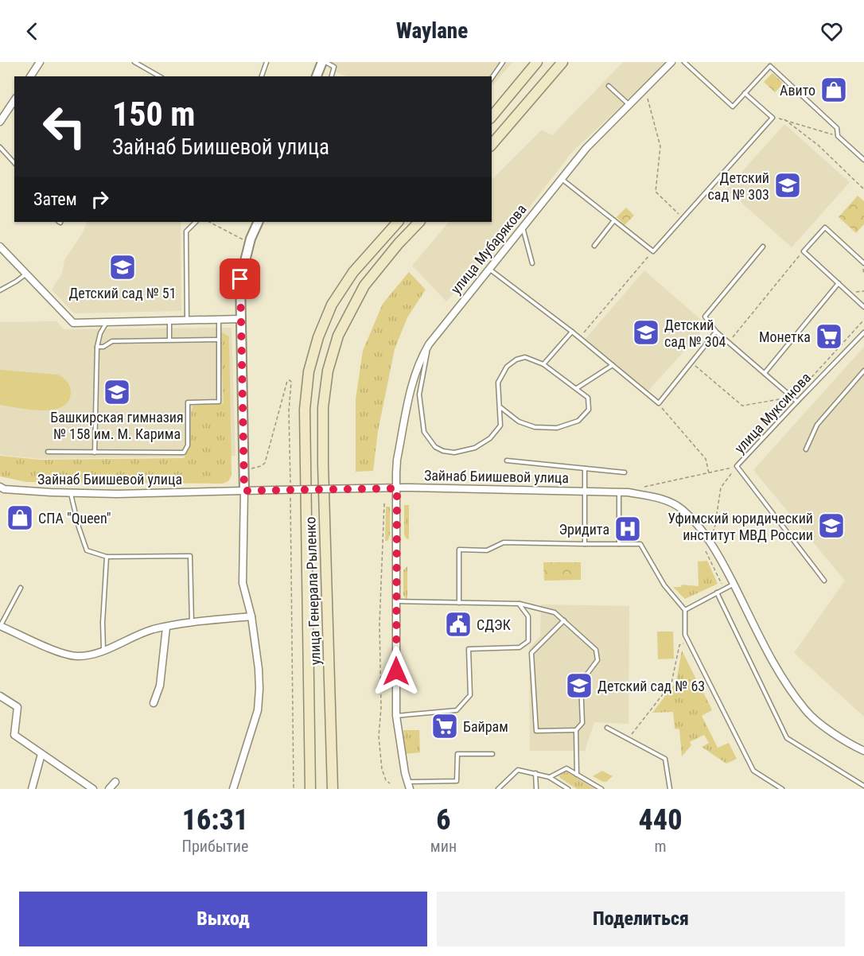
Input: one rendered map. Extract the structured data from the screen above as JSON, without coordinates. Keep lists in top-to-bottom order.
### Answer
{
  "streets": {
    "main road": ["улица Генерала Рыленко"],
    "street": ["улица Мубарякова", "Зайнаб Биишевой улица"],
    "lane": ["улица Муксинова"]
  },
  "crossings": [
    ["улица Мубарякова", "Зайнаб Биишевой улица"]
  ],
  "places": {
    "shop": ["Авито", "СПА \"Queen\""],
    "school or university": [
      "Детский сад № 303",
      "Детский сад № 51",
      "Детский сад № 304",
      "Башкирская гимназия № 158 им. М. Карима",
      "Уфимский юридический институт МВД России",
      "Детский сад № 63"
    ],
    "supermarket": ["Монетка", "Байрам"],
    "hospital": ["Эридита"],
    "public building": ["СДЭК"]
  },
  "page": {
    "header": "Waylane",
    "turn": ["150 m", "Зайнаб Биишевой улица"],
    "then": "Затем",
    "eta": [
      "16:31",
      "Прибытие",
      "6",
      "мин",
      "440",
      "m"
    ],
    "buttons": ["Выход", "Поделиться"]
  }
}
